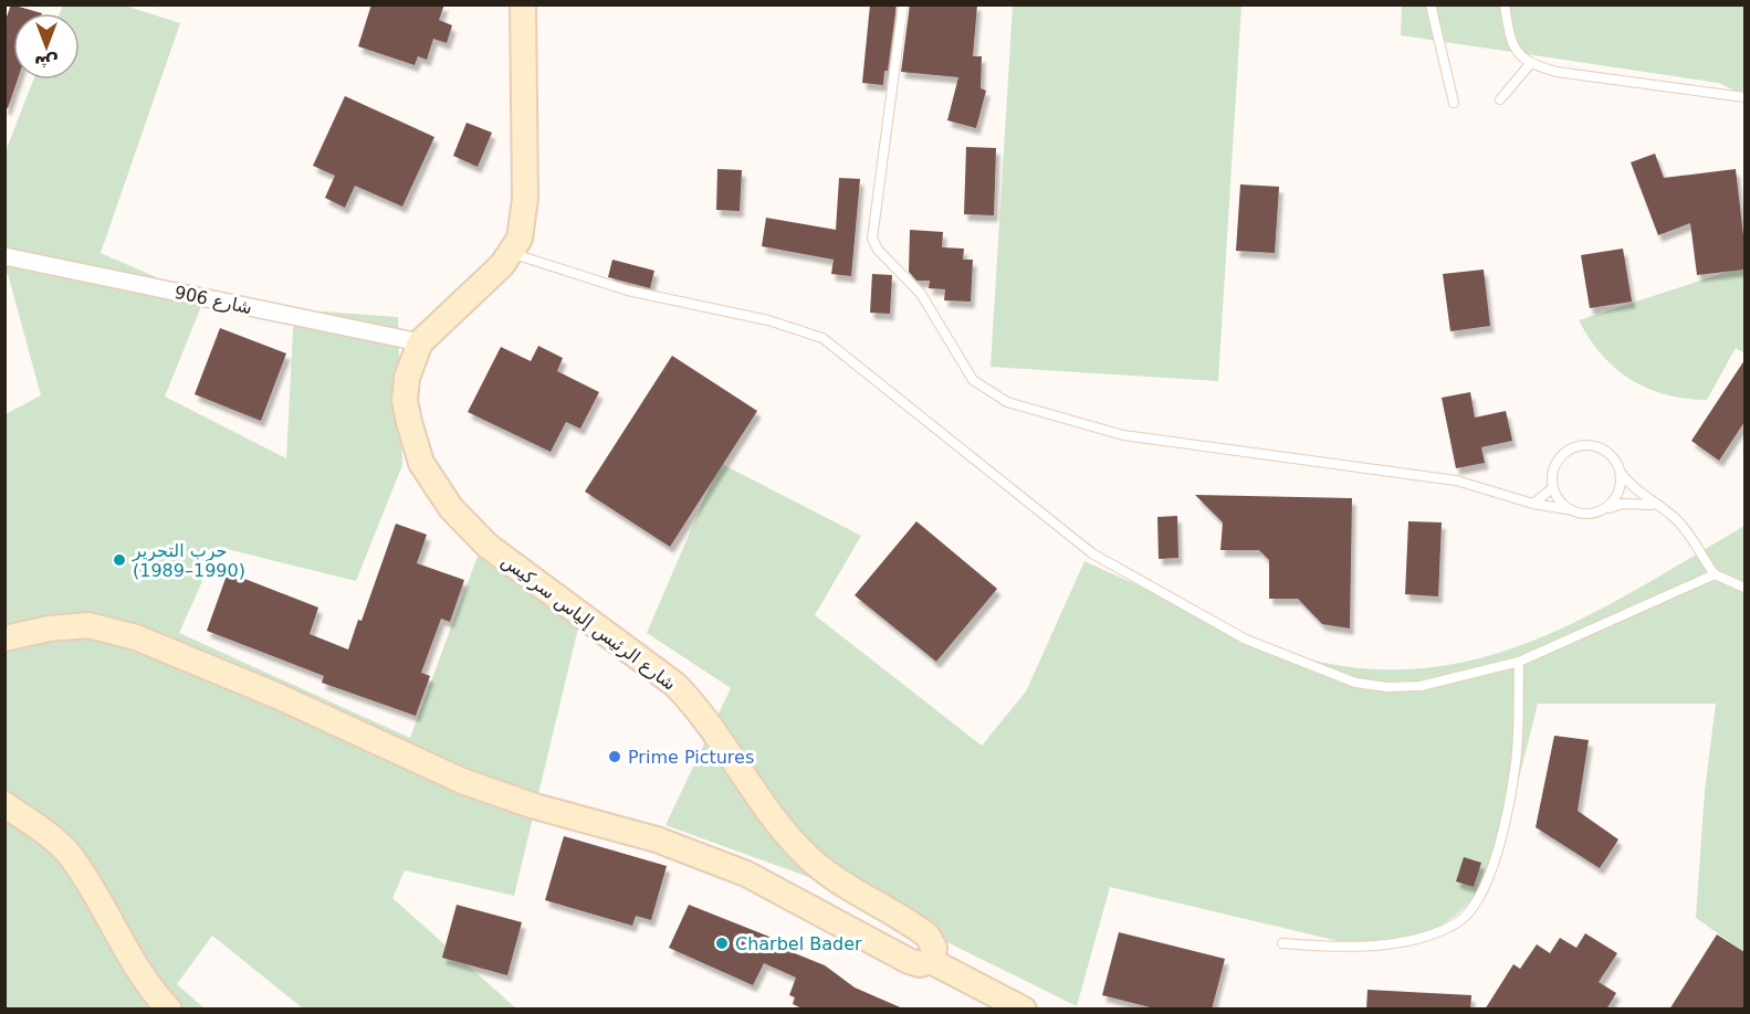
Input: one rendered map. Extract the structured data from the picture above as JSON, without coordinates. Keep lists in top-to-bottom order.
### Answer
{
  "streets": {
    "main road": ["شارع الرئيس إلياس سركيس"],
    "street": ["شارع 906"]
  },
  "crossings": [
    ["شارع 906", "شارع الرئيس إلياس سركيس"]
  ],
  "places": ["حرب التحرير (1989–1990)", "Prime Pictures", "Charbel Bader"],
  "north": "bottom"
}
